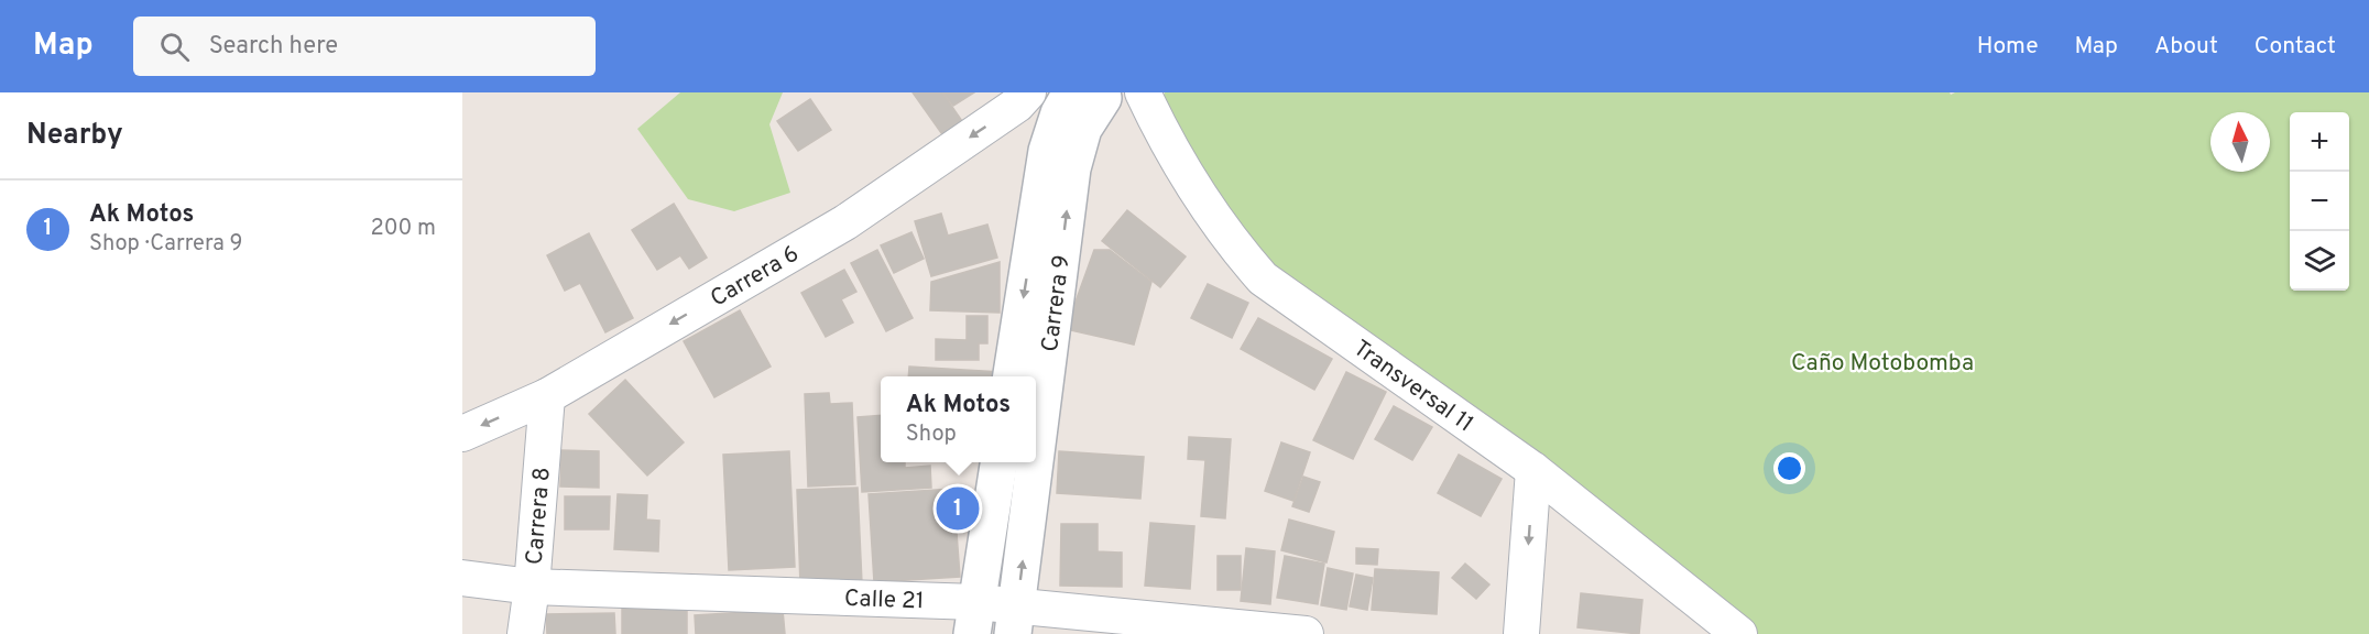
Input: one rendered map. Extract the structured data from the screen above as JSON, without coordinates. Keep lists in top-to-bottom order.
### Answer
{
  "streets": {
    "street": [
      "Carrera 6",
      "Carrera 9",
      "Transversal 11",
      "Carrera 8",
      "Calle 21"
    ]
  },
  "crossings": [
    ["Carrera 6", "Carrera 8"],
    ["Carrera 9", "Calle 21"],
    ["Carrera 8", "Calle 21"]
  ],
  "one_way": ["Carrera 6"],
  "parks": ["Caño Motobomba"],
  "north": "top",
  "page": {
    "header": "Map",
    "search": "Search here",
    "nav": [
      "Home",
      "Map",
      "About",
      "Contact"
    ],
    "heading": "Nearby",
    "map_buttons": ["+", "−"],
    "list": [
      {
        "mark": "1",
        "name": "Ak Motos",
        "note": "Shop · Carrera 9",
        "value": "200 m"
      }
    ],
    "popup": ["Ak Motos", "Shop"],
    "pins": "1"
  }
}
